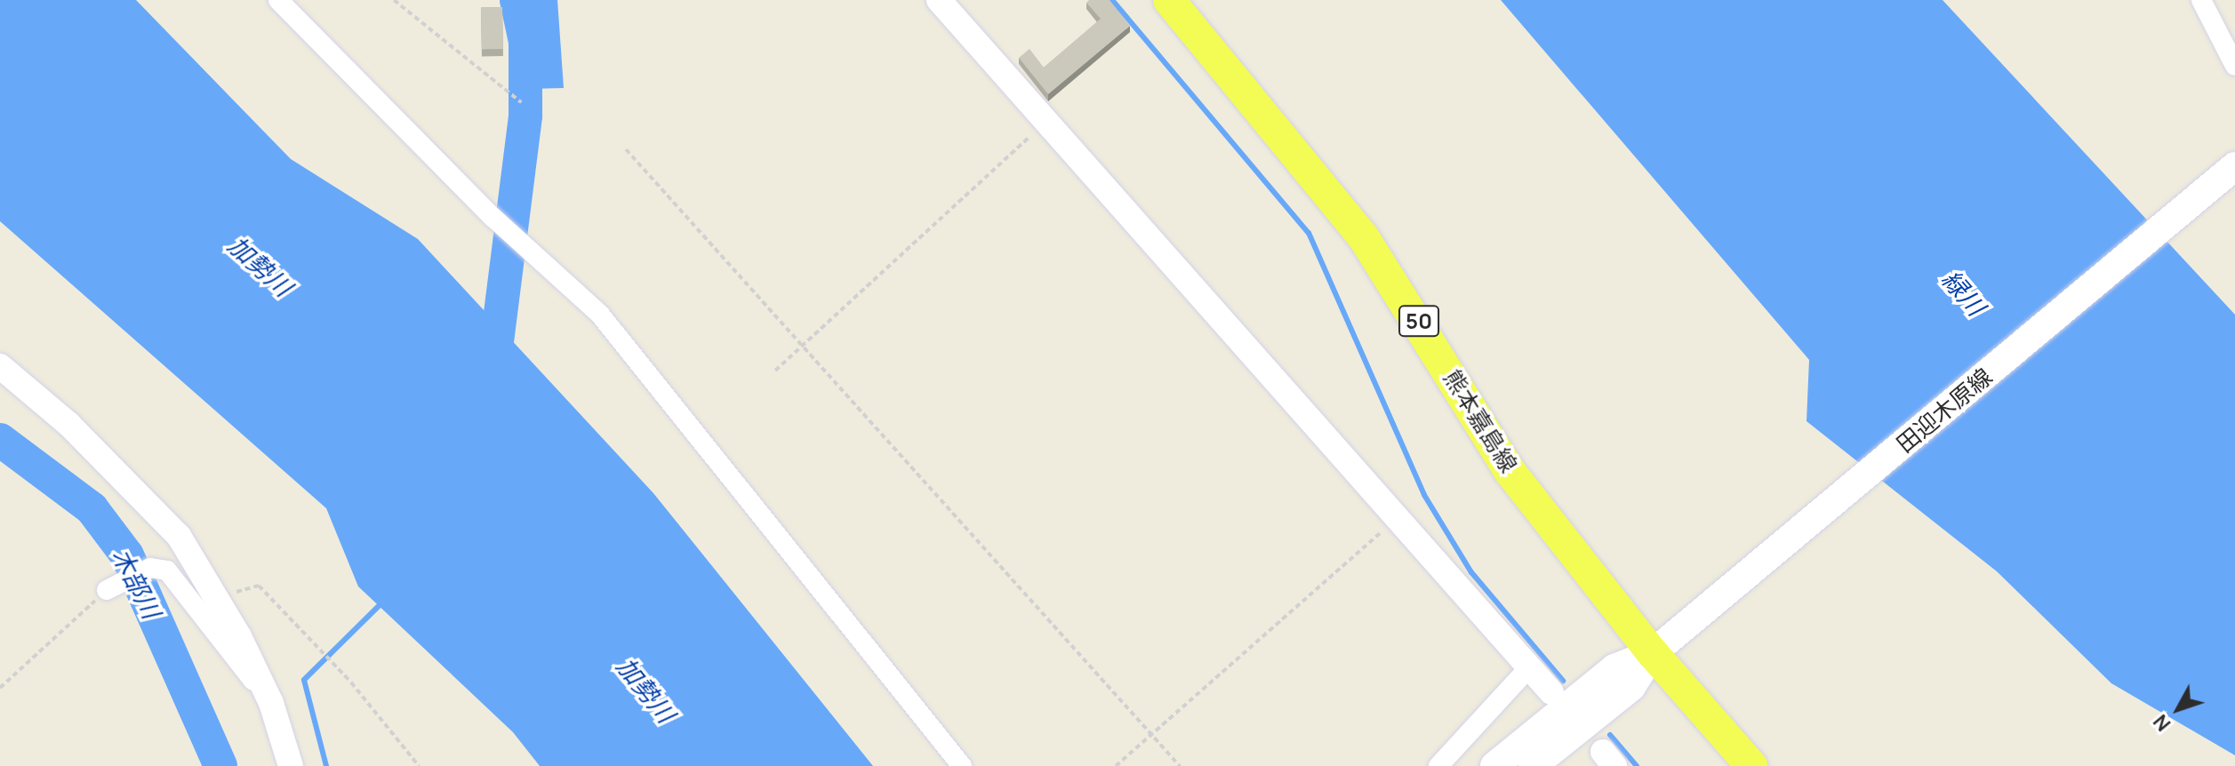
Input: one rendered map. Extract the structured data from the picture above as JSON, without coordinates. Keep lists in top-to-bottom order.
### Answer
{
  "streets": {
    "main road": ["50", "田迎木原線", "熊本嘉島線"]
  },
  "crossings": [
    ["田迎木原線", "熊本嘉島線"]
  ],
  "water": ["加勢川", "緑川", "木部川"],
  "north": "bottom left"
}
